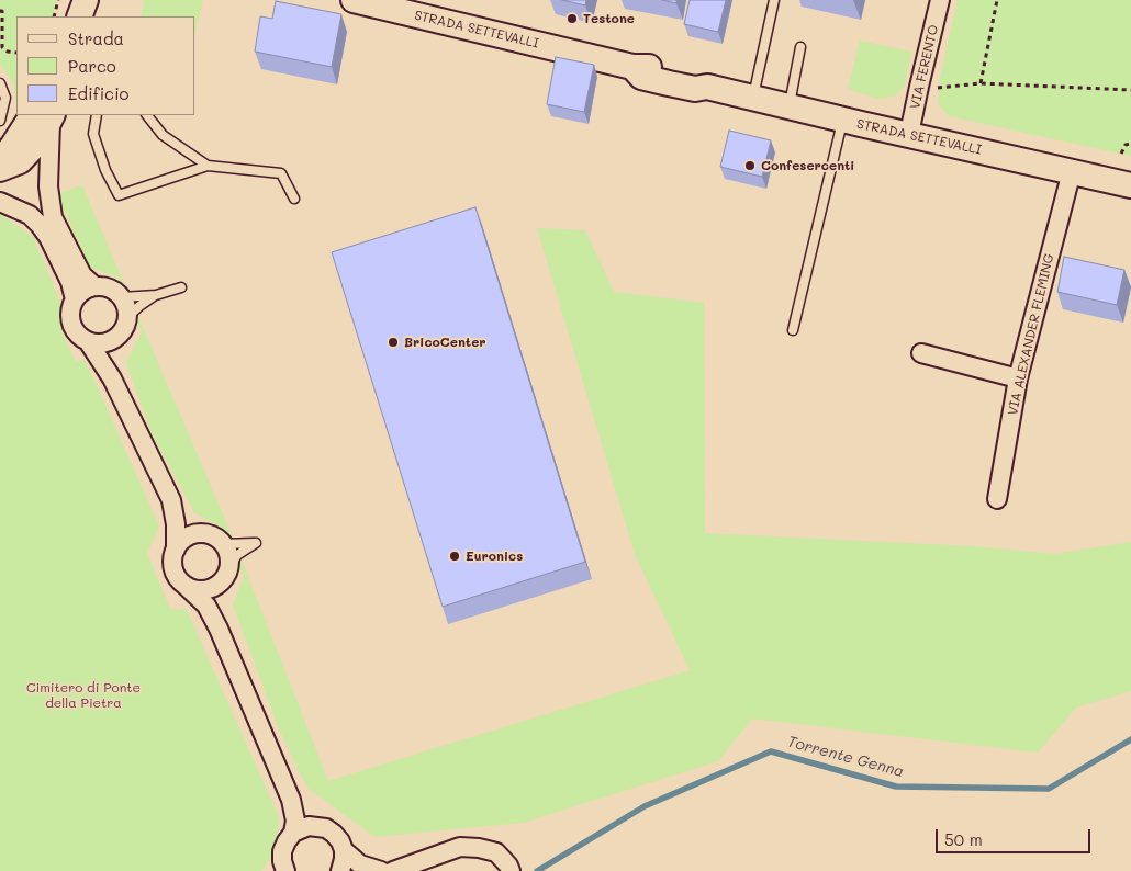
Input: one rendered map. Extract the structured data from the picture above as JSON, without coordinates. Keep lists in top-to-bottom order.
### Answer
{
  "streets": {
    "main road": ["STRADA SETTEVALLI"],
    "street": ["VIA FERENTO", "VIA ALEXANDER FLEMING"]
  },
  "crossings": [
    ["STRADA SETTEVALLI", "VIA FERENTO"],
    ["STRADA SETTEVALLI", "VIA ALEXANDER FLEMING"]
  ],
  "water": ["Torrente Genna"],
  "parks": ["Cimitero di Ponte della Pietra"],
  "places": [
    "Testone",
    "Confesercenti",
    "BricoCenter",
    "Euronics"
  ],
  "legend": ["Strada", "Parco", "Edificio"],
  "scale_bar": "50 m"
}
